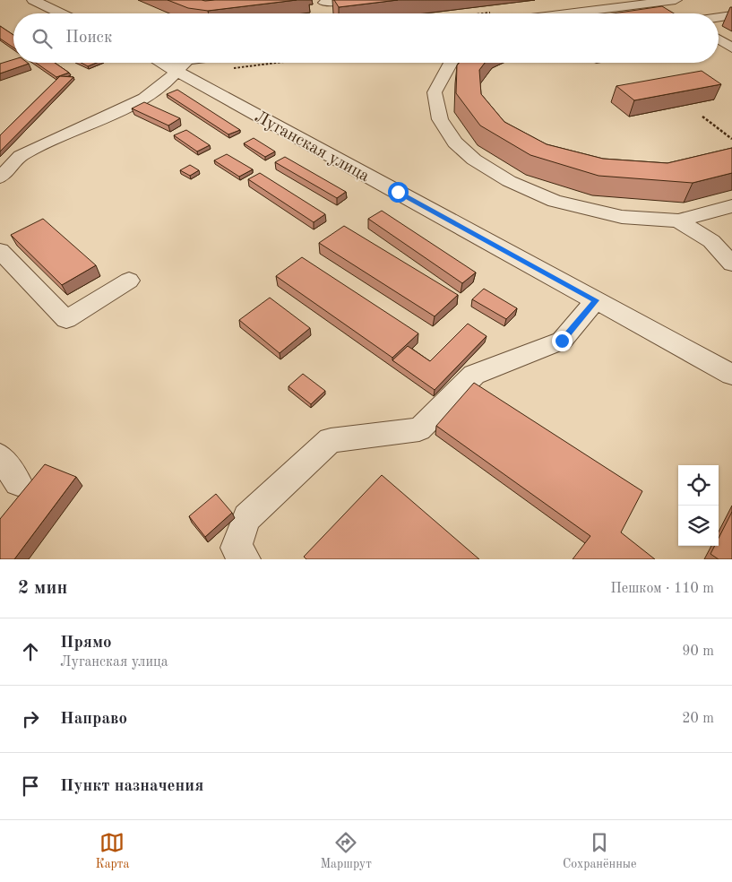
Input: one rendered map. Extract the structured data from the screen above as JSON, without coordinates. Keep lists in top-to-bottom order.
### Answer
{
  "streets": {
    "street": ["Луганская улица"]
  },
  "page": {
    "search": "Поиск",
    "heading": ["2 мин", "Пешком · 110 m"],
    "list": [
      ["Прямо", "Луганская улица", "90 m"],
      ["Направо", "20 m"],
      "Пункт назначения"
    ],
    "nav": ["Карта", "Маршрут", "Сохранённые"]
  }
}
